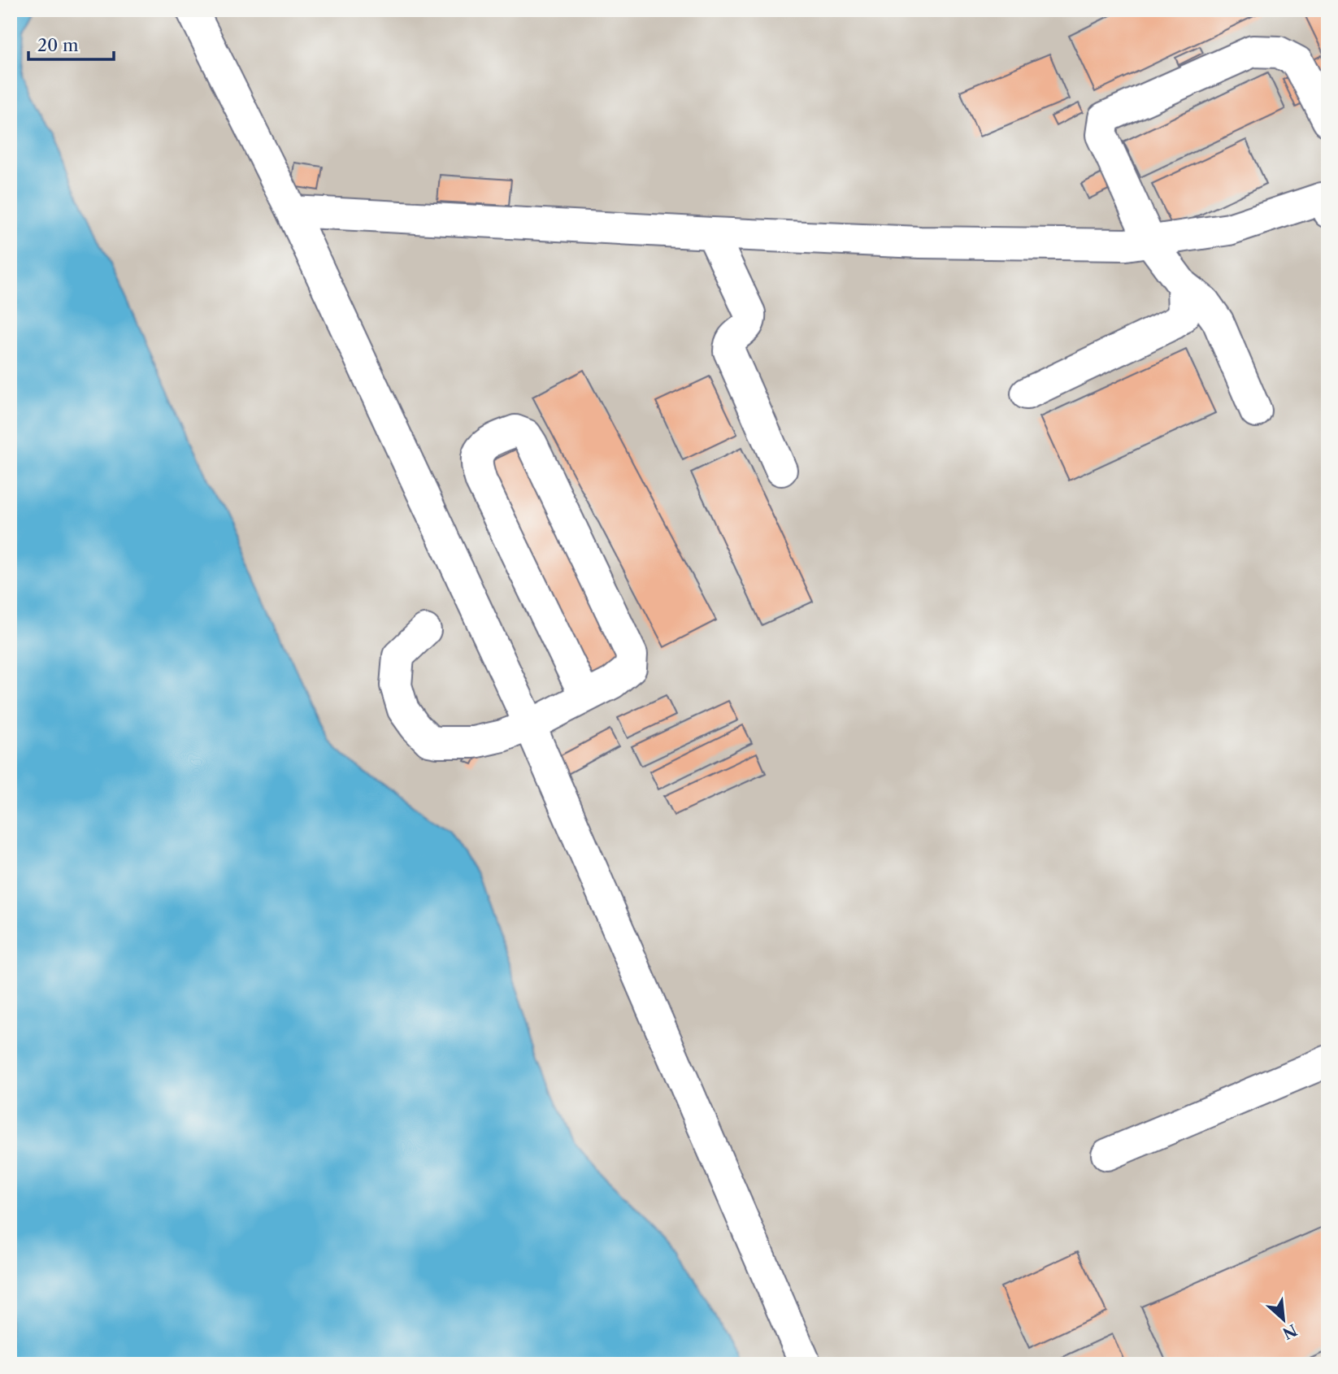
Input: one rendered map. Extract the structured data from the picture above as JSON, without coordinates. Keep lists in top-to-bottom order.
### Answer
{
  "scale_bar": "20 m",
  "north": "bottom right"
}
